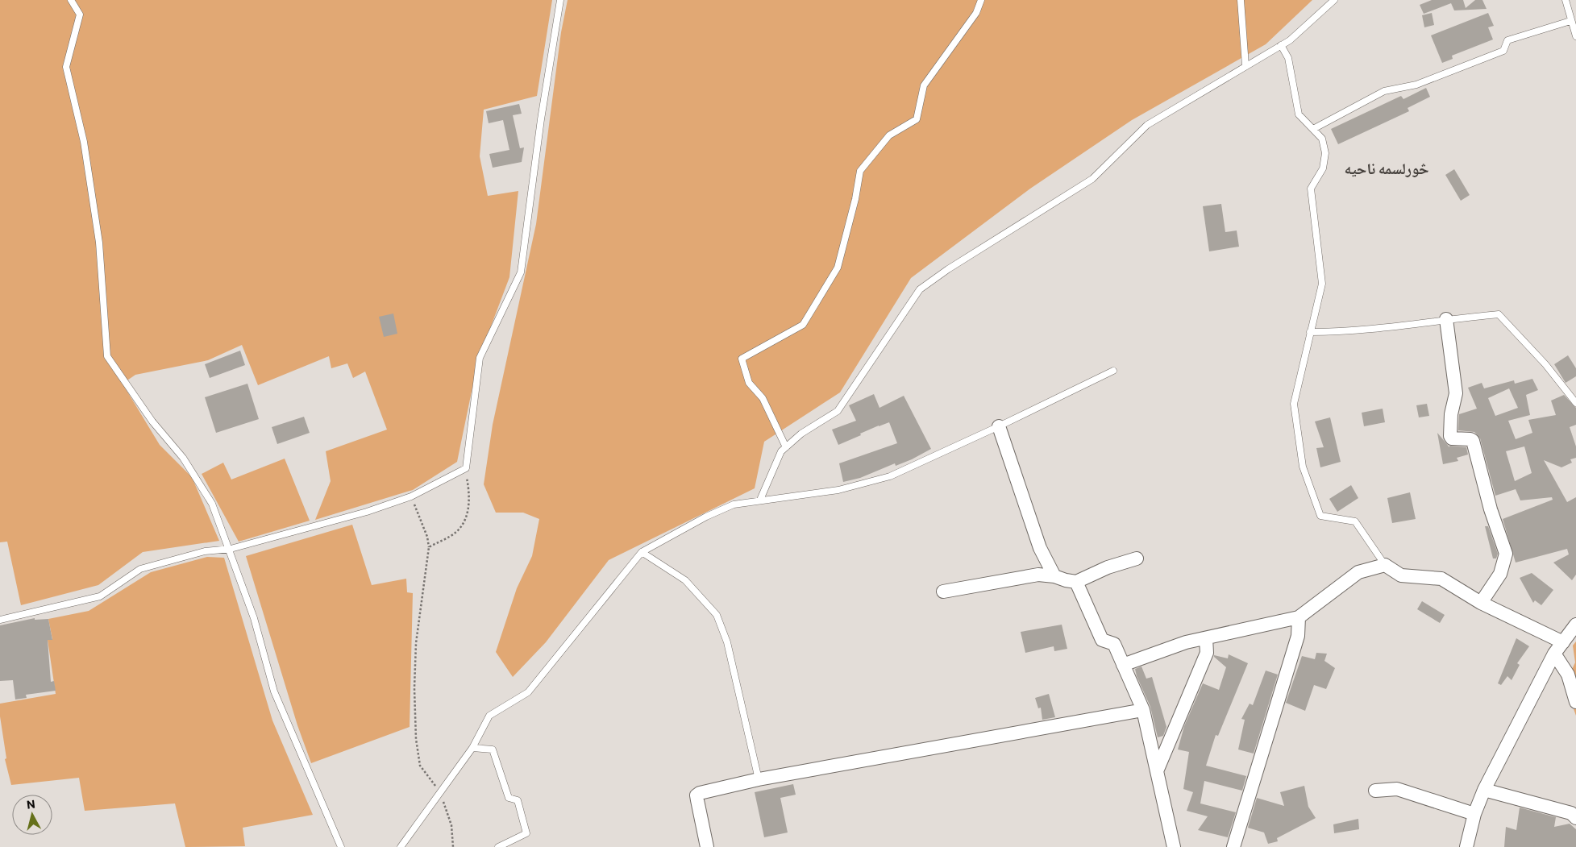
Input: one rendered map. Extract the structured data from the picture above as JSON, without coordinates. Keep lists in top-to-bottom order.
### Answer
{
  "districts": ["څورلسمه ناحیه"],
  "north": "top"
}
